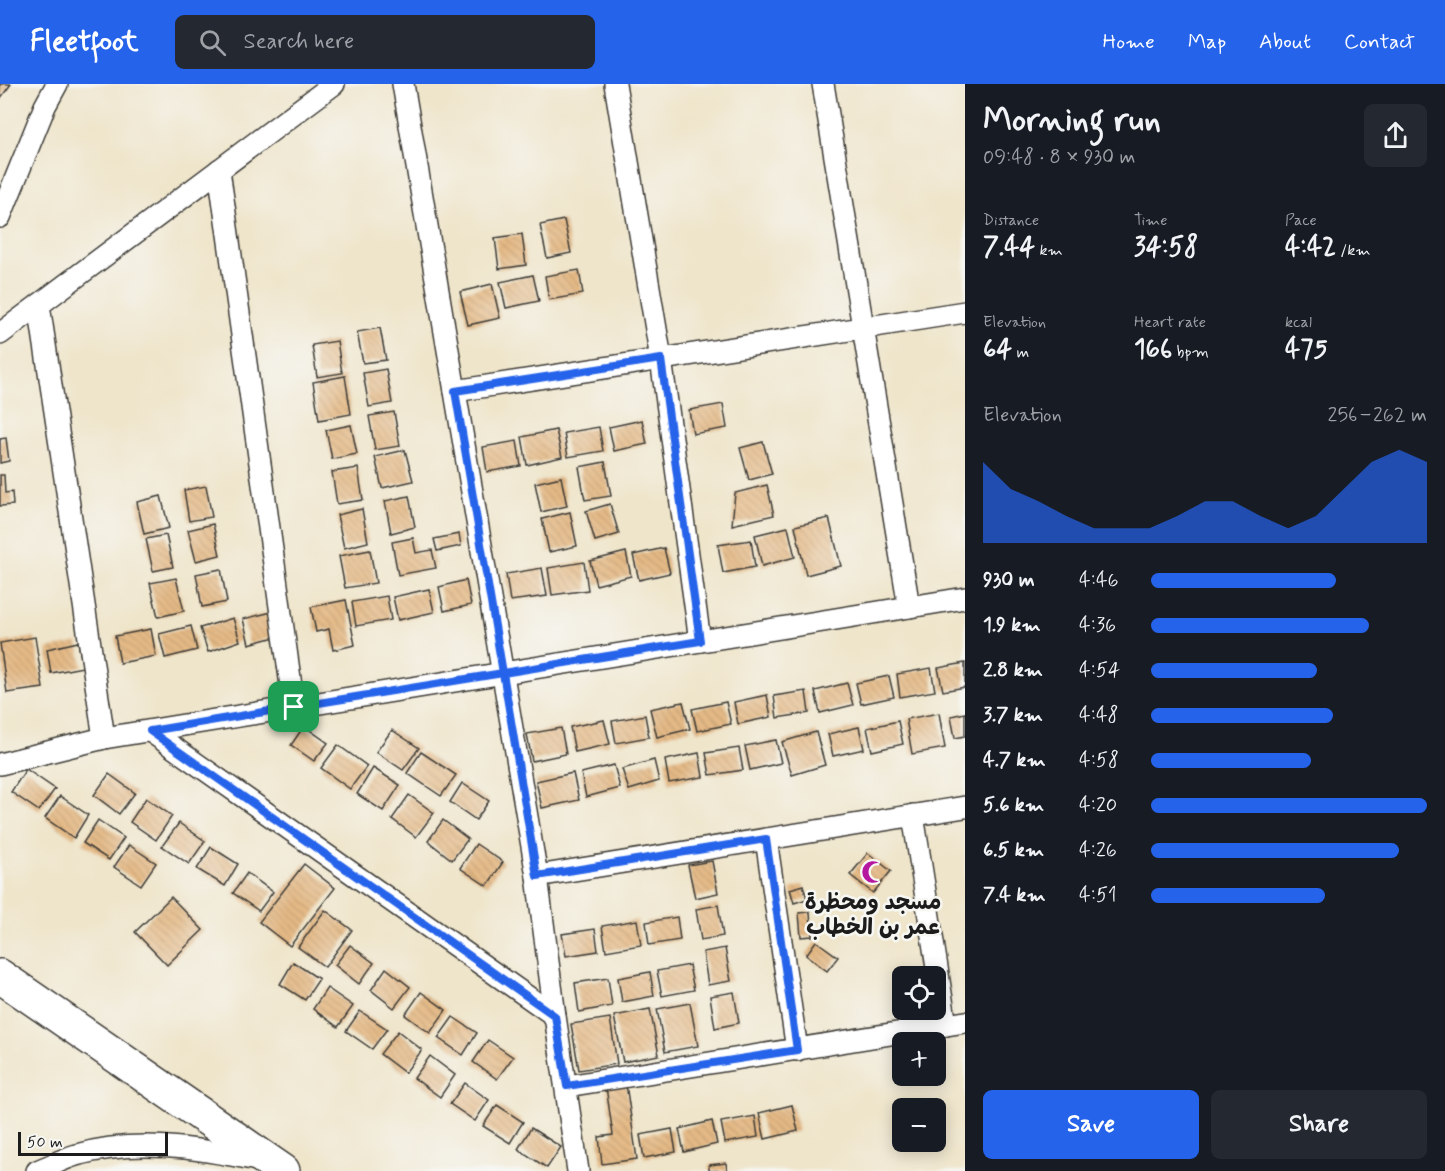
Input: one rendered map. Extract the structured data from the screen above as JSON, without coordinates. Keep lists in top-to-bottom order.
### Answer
{
  "places": {
    "mosque": ["مسجد ومحظرة عمر بن الخطاب"]
  },
  "scale_bar": "50 m",
  "page": {
    "header": "Fleetfoot",
    "search": "Search here",
    "nav": [
      "Home",
      "Map",
      "About",
      "Contact"
    ],
    "heading": ["Morning run", "09:48 · 8 × 930 m"],
    "stats": [
      ["Distance", "7.44 km"],
      ["Time", "34:58"],
      ["Pace", "4:42 /km"],
      ["Elevation", "64 m"],
      ["Heart rate", "166 bpm"],
      ["kcal", "475"]
    ],
    "chart": ["Elevation", "256–262 m"],
    "list": [
      {
        "name": "930 m",
        "note": "4:46"
      },
      {
        "name": "1.9 km",
        "note": "4:36"
      },
      {
        "name": "2.8 km",
        "note": "4:54"
      },
      {
        "name": "3.7 km",
        "note": "4:48"
      },
      {
        "name": "4.7 km",
        "note": "4:58"
      },
      {
        "name": "5.6 km",
        "note": "4:20"
      },
      {
        "name": "6.5 km",
        "note": "4:26"
      },
      {
        "name": "7.4 km",
        "note": "4:51"
      }
    ],
    "map_buttons": ["+", "−"],
    "buttons": ["Save", "Share"],
    "scale": "50 m"
  }
}
